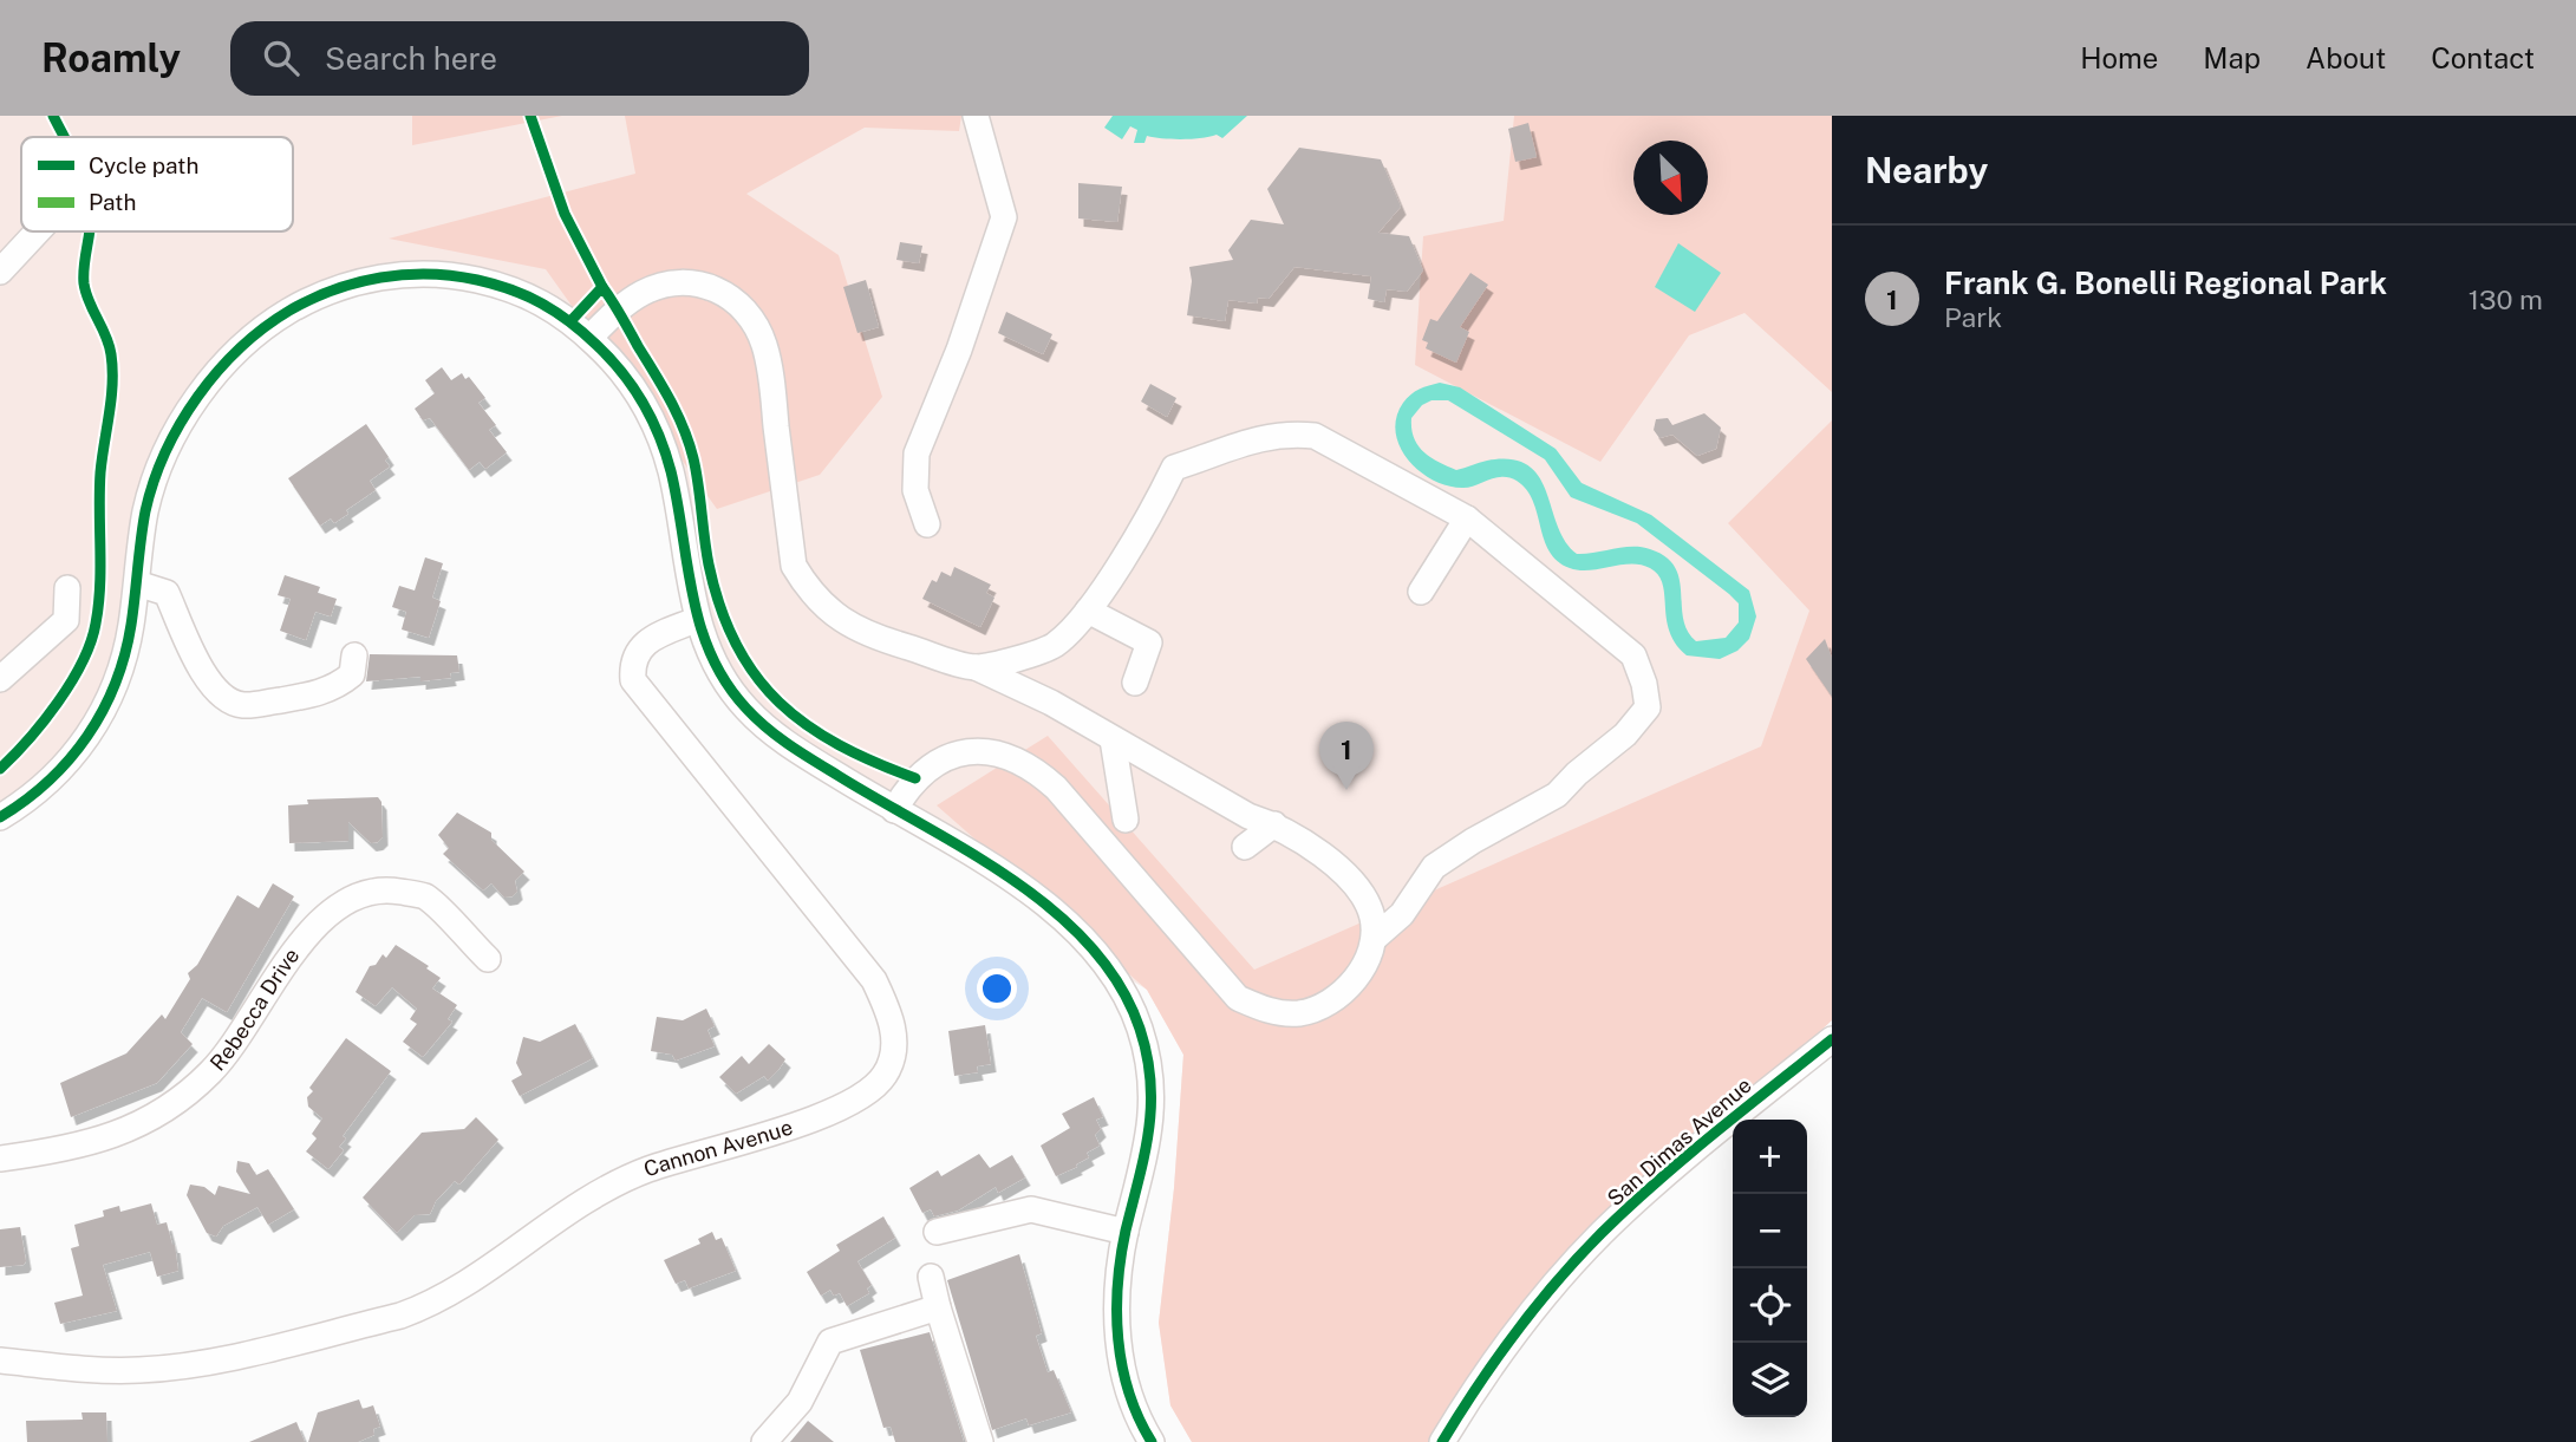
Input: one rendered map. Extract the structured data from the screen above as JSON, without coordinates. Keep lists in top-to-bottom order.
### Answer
{
  "streets": {
    "street": ["Rebecca Drive", "San Dimas Avenue", "Cannon Avenue"]
  },
  "legend": ["Cycle path", "Path"],
  "north": "bottom right",
  "page": {
    "header": "Roamly",
    "search": "Search here",
    "nav": [
      "Home",
      "Map",
      "About",
      "Contact"
    ],
    "heading": "Nearby",
    "list": [
      {
        "mark": "1",
        "name": "Frank G. Bonelli Regional Park",
        "note": "Park",
        "value": "130 m"
      }
    ],
    "pins": "1",
    "map_buttons": ["+", "−"]
  }
}
